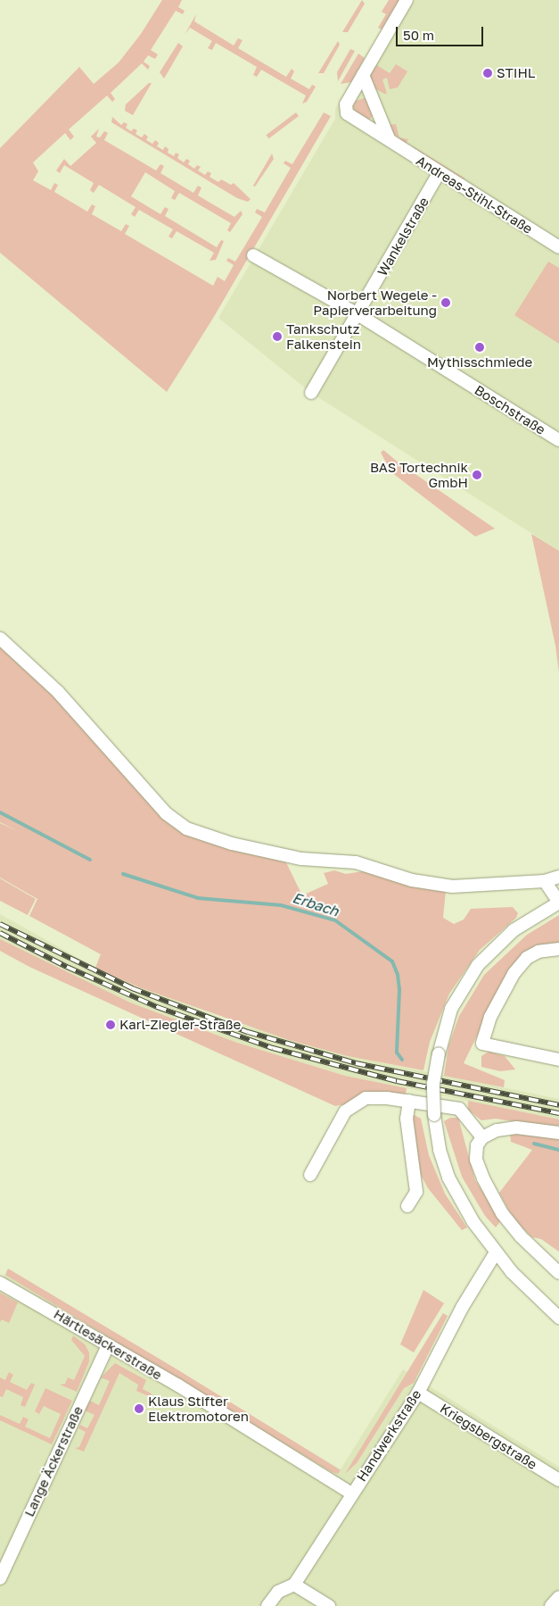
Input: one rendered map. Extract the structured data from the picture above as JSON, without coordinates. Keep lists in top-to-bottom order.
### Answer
{
  "streets": {
    "street": [
      "Andreas-Stihl-Straße",
      "Wankelstraße",
      "Boschstraße",
      "Härtlesäckerstraße",
      "Handwerkstraße",
      "Kriegsbergstraße",
      "Lange Äckerstraße"
    ]
  },
  "crossings": [
    ["Andreas-Stihl-Straße", "Wankelstraße"],
    ["Wankelstraße", "Boschstraße"],
    ["Härtlesäckerstraße", "Handwerkstraße"],
    ["Härtlesäckerstraße", "Lange Äckerstraße"],
    ["Handwerkstraße", "Kriegsbergstraße"]
  ],
  "water": ["Erbach"],
  "places": [
    "STIHL",
    "Norbert Wegele - Papierverarbeitung",
    "Tankschutz Falkenstein",
    "Mythisschmiede",
    "BAS Tortechnik GmbH",
    "Karl-Ziegler-Straße",
    "Klaus Stifter Elektromotoren"
  ],
  "scale_bar": "50 m"
}
